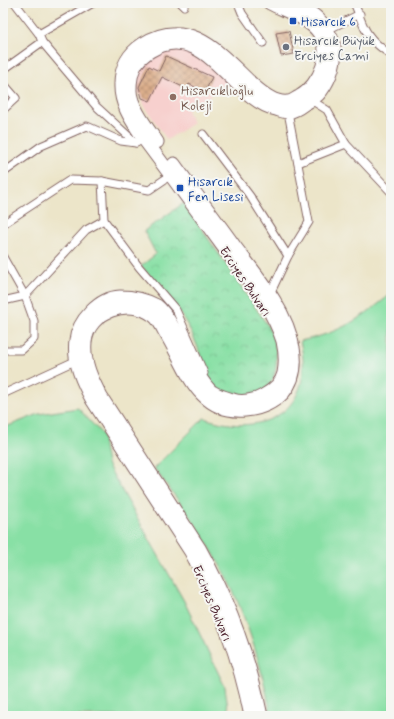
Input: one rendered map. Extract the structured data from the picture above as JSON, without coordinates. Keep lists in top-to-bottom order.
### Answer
{
  "streets": {
    "highway": ["Erciyes Bulvarı"]
  },
  "places": {
    "transit": ["Hisarcık 6", "Hisarcık Fen Lisesi"],
    "other": ["Hisarcık Büyük Erciyes Cami", "Hisarcıklıoğlu Koleji"]
  }
}
